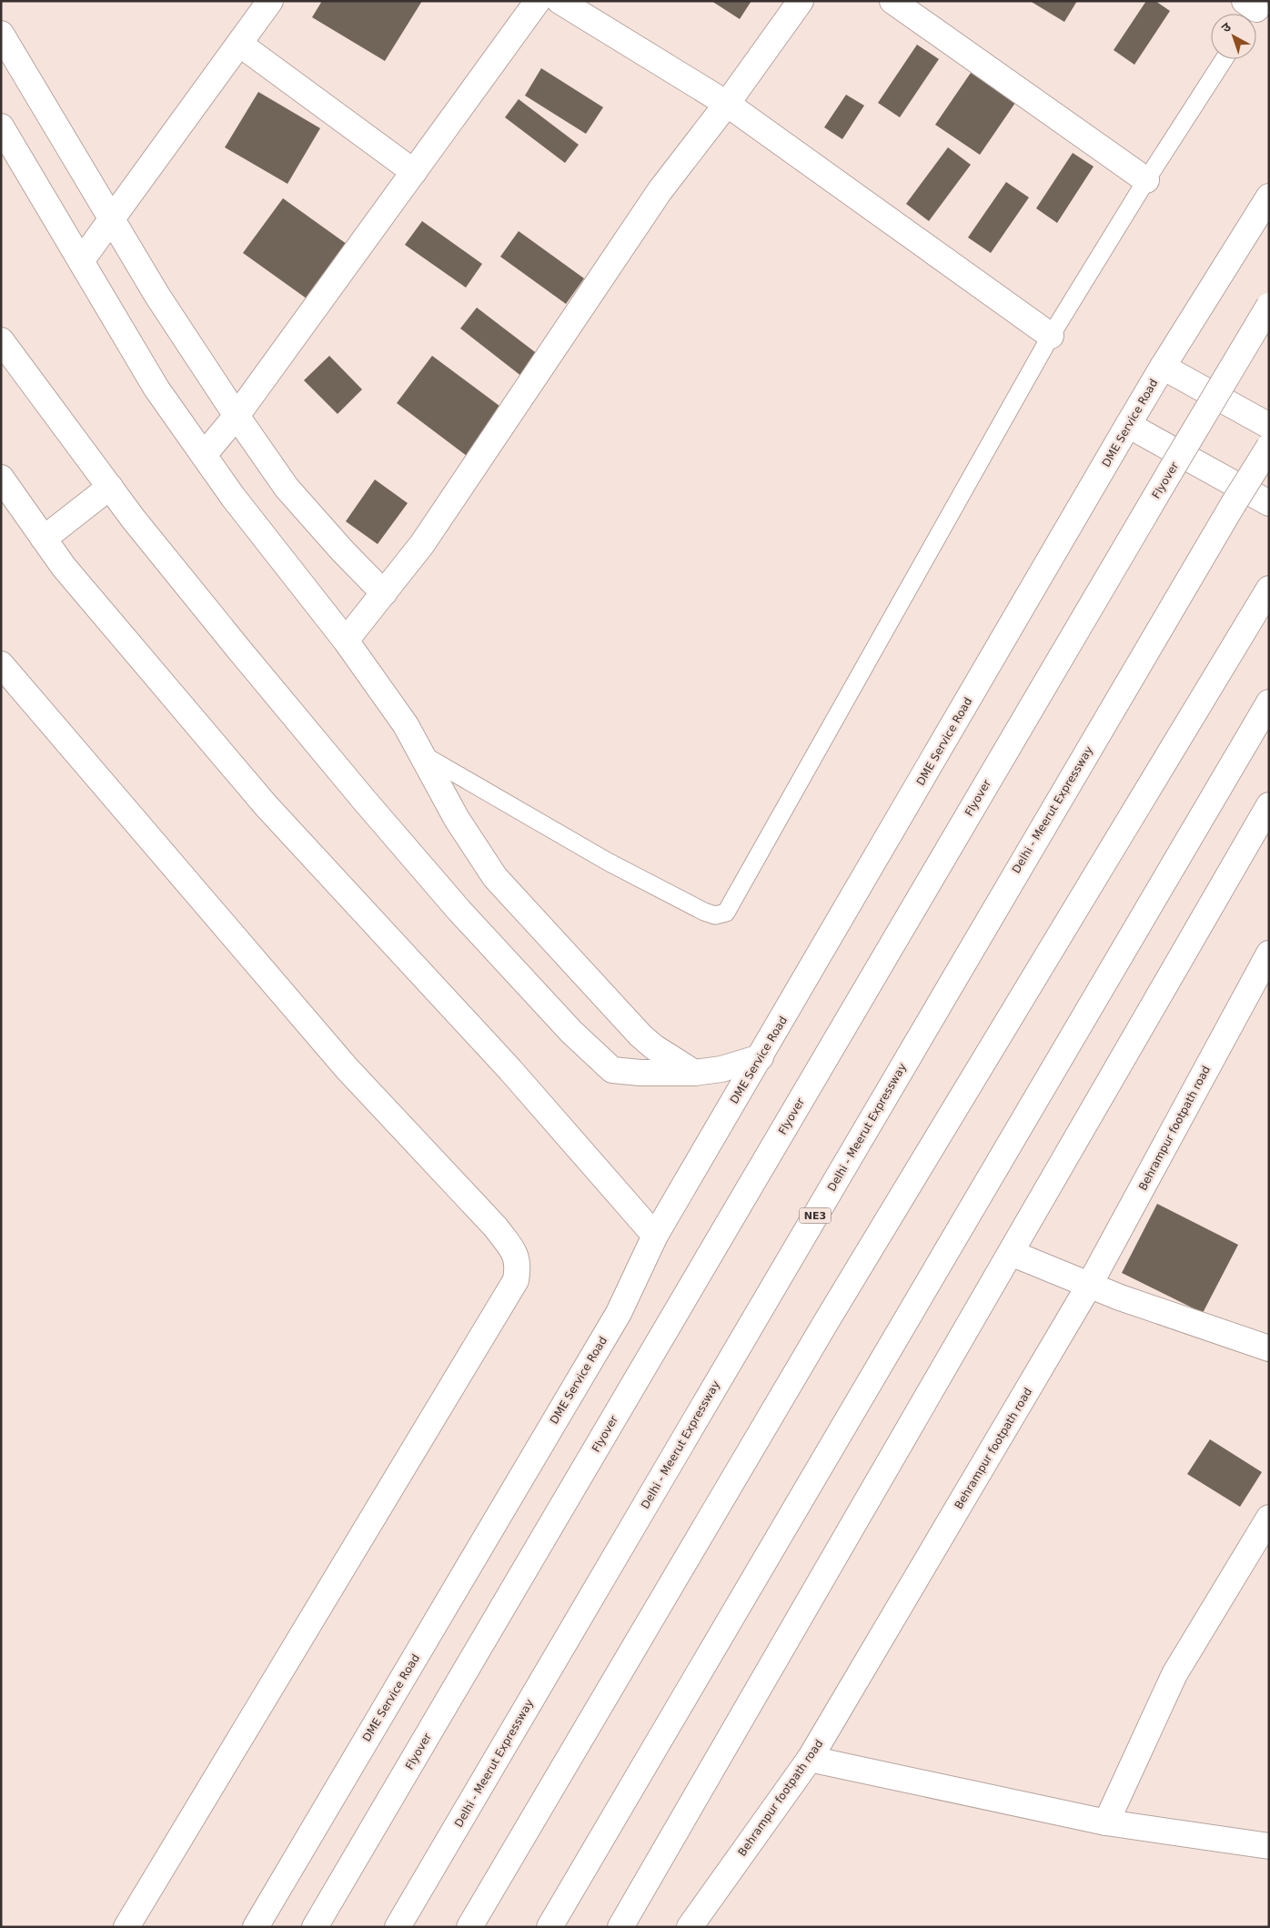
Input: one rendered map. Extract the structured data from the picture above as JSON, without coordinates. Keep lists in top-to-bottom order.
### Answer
{
  "streets": {
    "main road": [
      "DME Service Road",
      "Flyover",
      "Delhi - Meerut Expressway",
      "Behrampur footpath road",
      "NE3"
    ]
  },
  "north": "top left"
}
